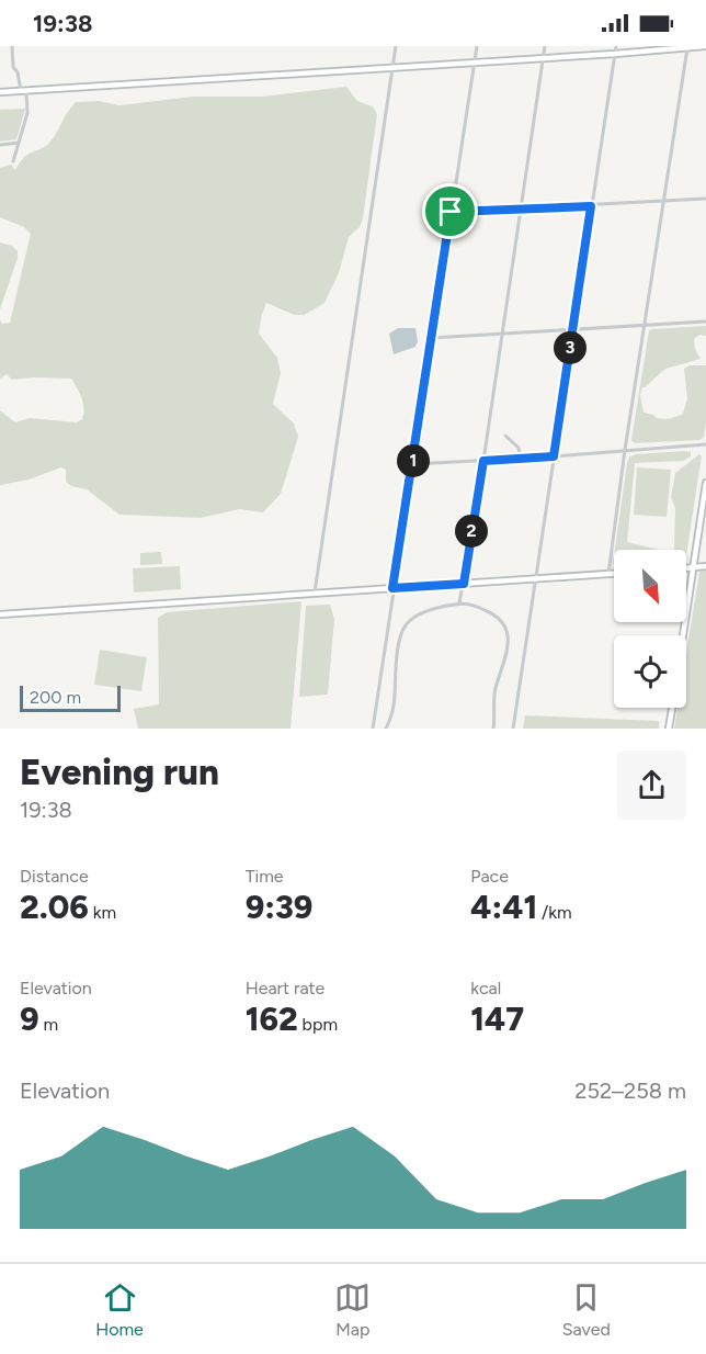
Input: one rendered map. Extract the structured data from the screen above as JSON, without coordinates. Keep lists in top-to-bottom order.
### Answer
{
  "scale_bar": "200 m",
  "north": "bottom right",
  "page": {
    "status": "19:38",
    "pins": ["3", "1", "2"],
    "scale": "200 m",
    "heading": ["Evening run", "19:38"],
    "stats": [
      ["Distance", "2.06 km"],
      ["Time", "9:39"],
      ["Pace", "4:41 /km"],
      ["Elevation", "9 m"],
      ["Heart rate", "162 bpm"],
      ["kcal", "147"]
    ],
    "chart": ["Elevation", "252–258 m"],
    "tabs": ["Home", "Map", "Saved"]
  }
}
